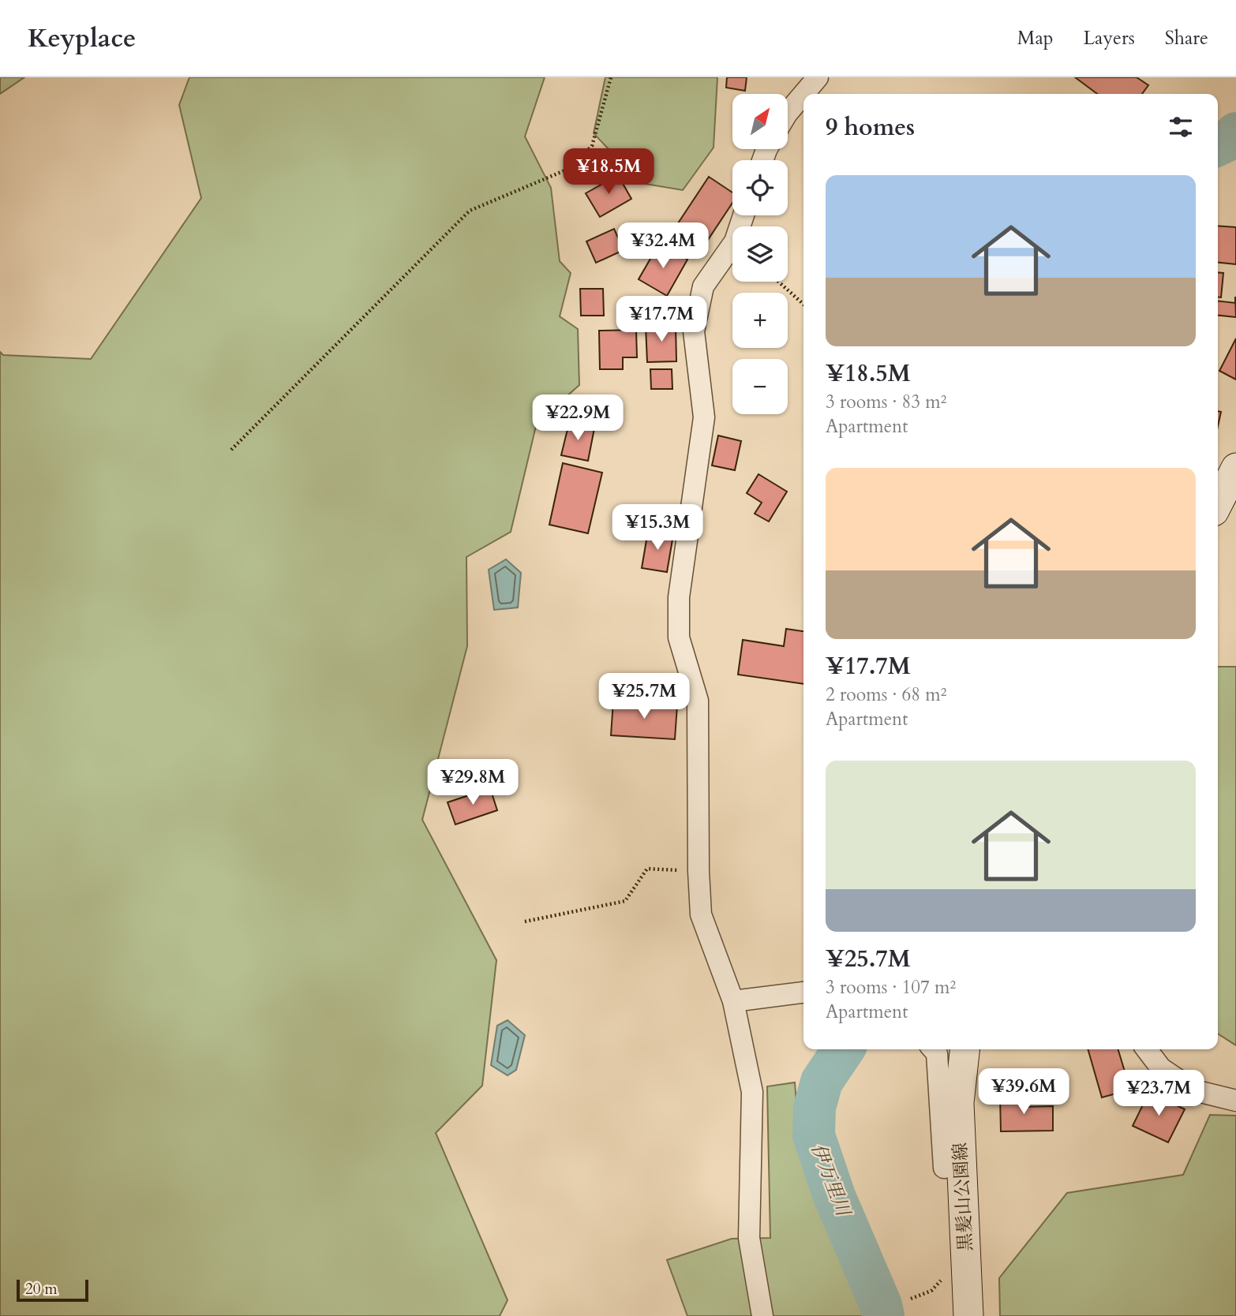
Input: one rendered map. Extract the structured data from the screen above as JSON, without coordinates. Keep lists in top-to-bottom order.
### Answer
{
  "streets": {
    "main road": ["黒髪山公園線"]
  },
  "water": ["伊万里川"],
  "scale_bar": "20 m",
  "north": "top right",
  "page": {
    "header": "Keyplace",
    "nav": ["Map", "Layers", "Share"],
    "map_buttons": ["+", "−"],
    "heading": "9 homes",
    "price": [
      "¥18.5M",
      "¥32.4M",
      "¥17.7M",
      "¥22.9M",
      "¥15.3M",
      "¥25.7M",
      "¥29.8M",
      "¥39.6M",
      "¥23.7M"
    ],
    "list": [
      {
        "name": "¥18.5M",
        "note": "3 rooms · 83 m² · Apartment"
      },
      {
        "name": "¥17.7M",
        "note": "2 rooms · 68 m² · Apartment"
      },
      {
        "name": "¥25.7M",
        "note": "3 rooms · 107 m² · Apartment"
      }
    ],
    "scale": "20 m"
  }
}
